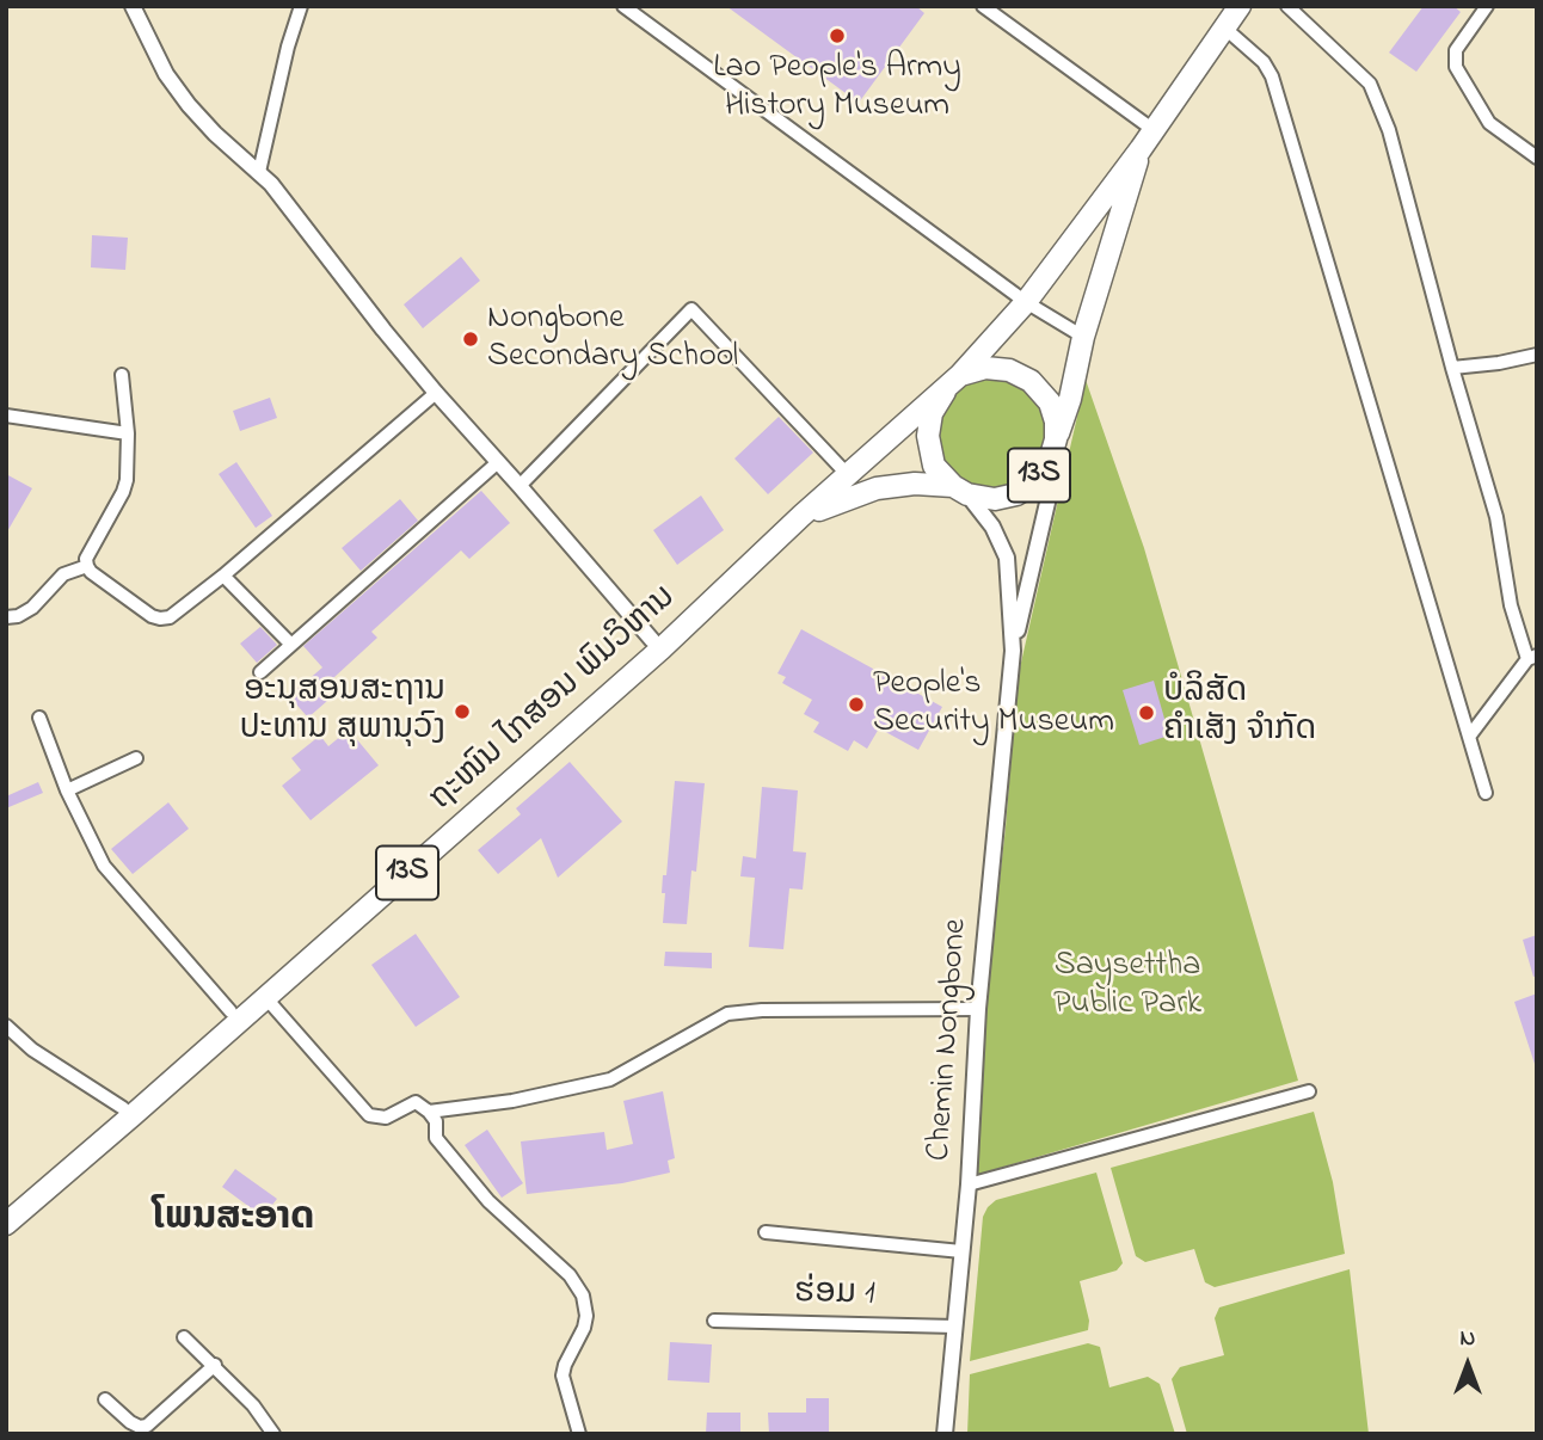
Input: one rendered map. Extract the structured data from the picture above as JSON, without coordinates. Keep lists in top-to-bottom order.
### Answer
{
  "streets": {
    "highway": ["13S", "ຖະໜົນ ໄກສອນ ພົມວິຫານ"],
    "street": ["Chemin Nongbone", "ຮ່ອມ 1"]
  },
  "crossings": [
    ["13S", "ຖະໜົນ ໄກສອນ ພົມວິຫານ"],
    ["Chemin Nongbone", "ຮ່ອມ 1"]
  ],
  "districts": ["ໂພນສະອາດ"],
  "parks": ["Saysettha Public Park"],
  "places": [
    "Lao People's Army History Museum",
    "Nongbone Secondary School",
    "People's Security Museum",
    "ອະນຸສອນສະຖານ ປະທານ ສຸພານຸວົງ",
    "ບໍລິສັດ ຄຳເສັງ ຈຳກັດ"
  ],
  "north": "top"
}
